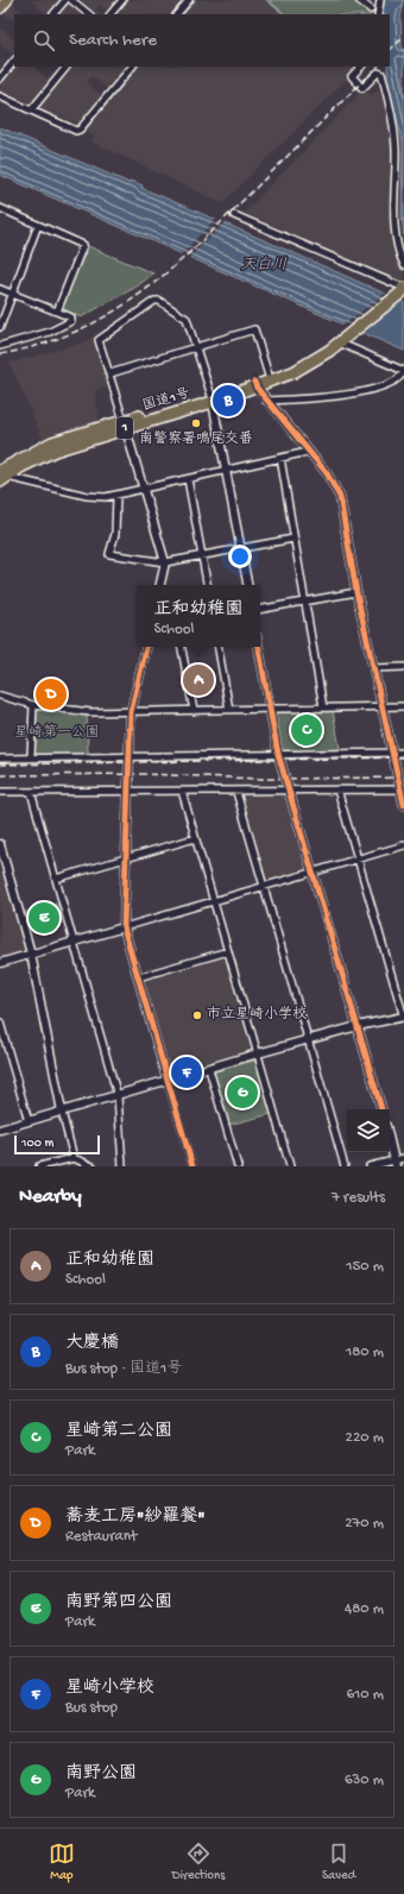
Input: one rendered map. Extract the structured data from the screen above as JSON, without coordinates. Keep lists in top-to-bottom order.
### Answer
{
  "streets": {
    "highway": ["国道1号", "1"]
  },
  "water": ["天白川"],
  "parks": ["星崎第一公園"],
  "places": ["南警察署鳴尾交番", "市立星崎小学校"],
  "scale_bar": "100 m",
  "page": {
    "search": "Search here",
    "pins": [
      "B",
      "A",
      "D",
      "C",
      "E",
      "F",
      "G"
    ],
    "popup": ["正和幼稚園", "School"],
    "scale": "100 m",
    "heading": ["Nearby", "7 results"],
    "list": [
      {
        "mark": "A",
        "name": "正和幼稚園",
        "note": "School",
        "value": "150 m"
      },
      {
        "mark": "B",
        "name": "大慶橋",
        "note": "Bus stop · 国道1号",
        "value": "180 m"
      },
      {
        "mark": "C",
        "name": "星崎第二公園",
        "note": "Park",
        "value": "220 m"
      },
      {
        "mark": "D",
        "name": "蕎麦工房\"紗羅餐\"",
        "note": "Restaurant",
        "value": "270 m"
      },
      {
        "mark": "E",
        "name": "南野第四公園",
        "note": "Park",
        "value": "480 m"
      },
      {
        "mark": "F",
        "name": "星崎小学校",
        "note": "Bus stop",
        "value": "610 m"
      },
      {
        "mark": "G",
        "name": "南野公園",
        "note": "Park",
        "value": "630 m"
      }
    ],
    "nav": ["Map", "Directions", "Saved"]
  }
}
